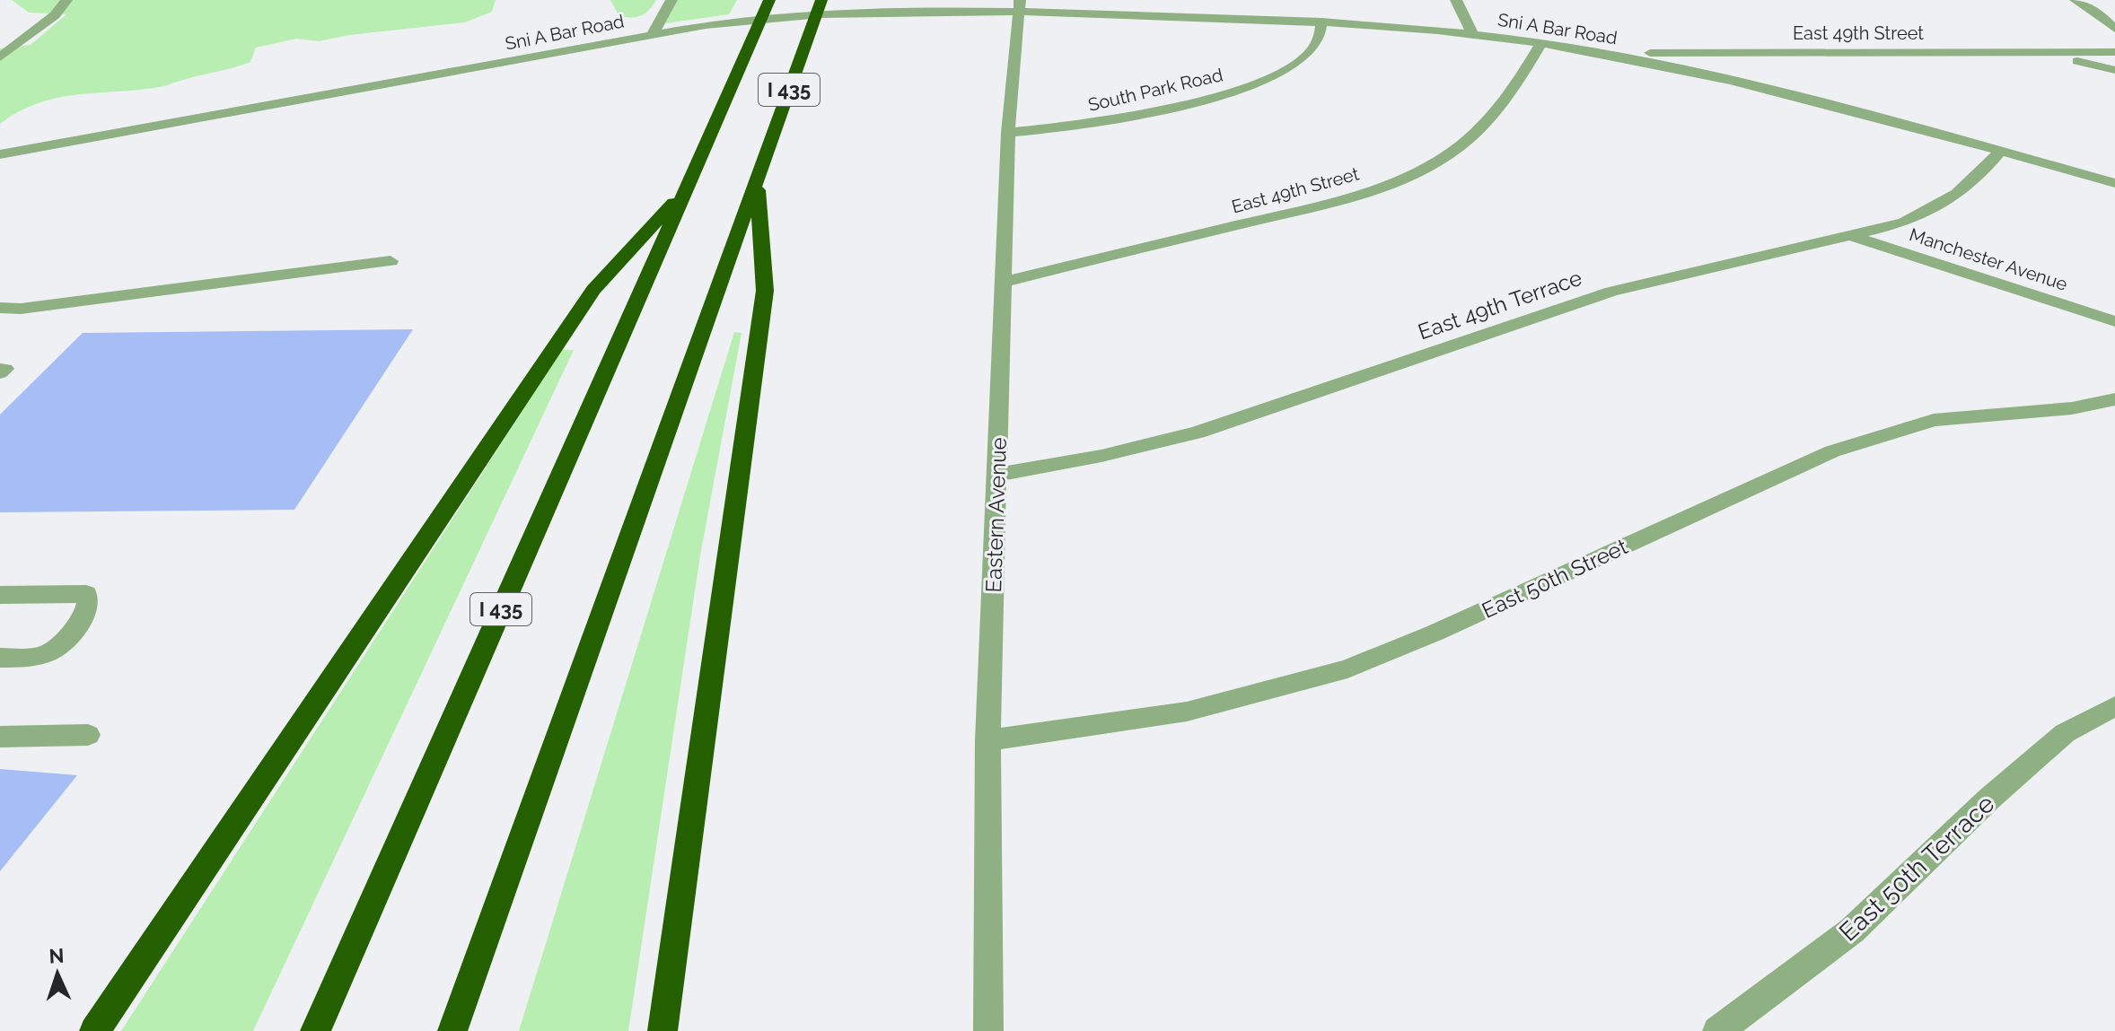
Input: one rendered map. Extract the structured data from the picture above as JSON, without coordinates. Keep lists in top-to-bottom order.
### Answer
{
  "streets": {
    "highway": ["I 435"],
    "street": [
      "Sni A Bar Road",
      "East 49th Street",
      "South Park Road",
      "Manchester Avenue",
      "East 49th Terrace",
      "Eastern Avenue",
      "East 50th Street",
      "East 50th Terrace"
    ]
  },
  "crossings": [
    ["Sni A Bar Road", "East 49th Street"],
    ["Sni A Bar Road", "South Park Road"],
    ["Sni A Bar Road", "East 49th Terrace"],
    ["Sni A Bar Road", "Eastern Avenue"],
    ["East 49th Street", "Eastern Avenue"],
    ["South Park Road", "Eastern Avenue"],
    ["Manchester Avenue", "East 49th Terrace"],
    ["East 49th Terrace", "Eastern Avenue"],
    ["Eastern Avenue", "East 50th Street"]
  ],
  "north": "top"
}
